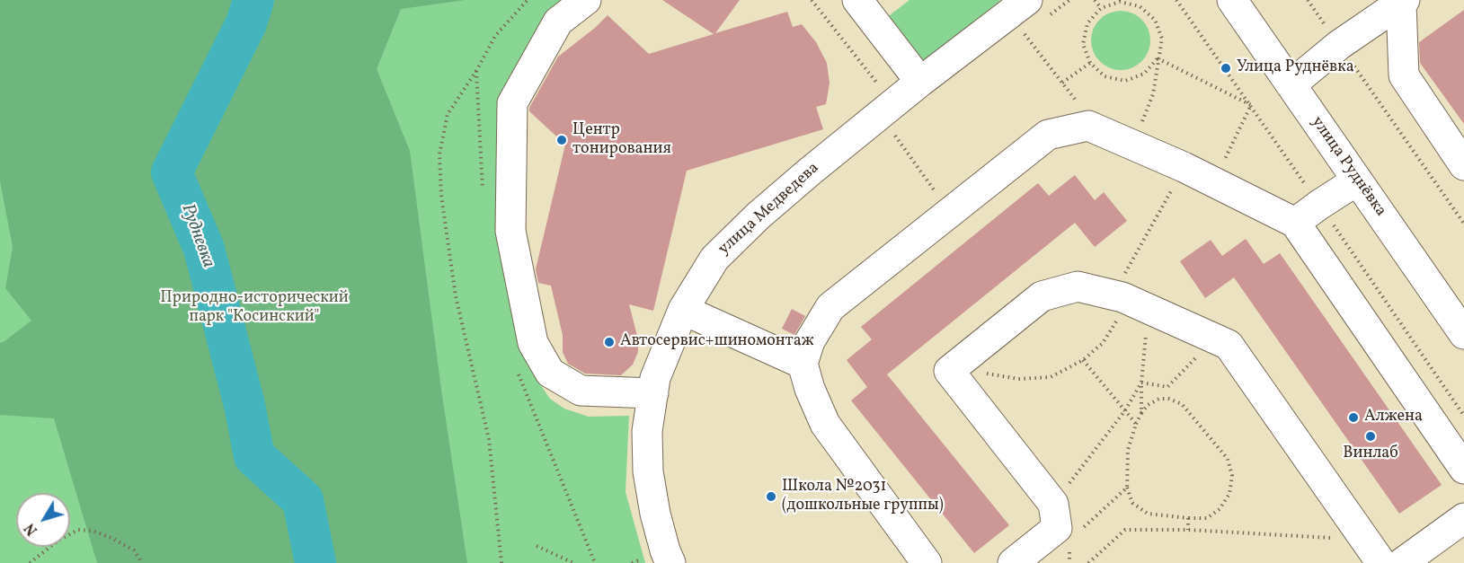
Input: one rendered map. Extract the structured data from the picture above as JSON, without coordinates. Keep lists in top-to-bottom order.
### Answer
{
  "streets": {
    "street": ["улица Руднёвка", "улица Медведева"]
  },
  "water": ["Рудневка"],
  "parks": ["Природно-исторический парк \"Косинский\""],
  "places": [
    "Улица Руднёвка",
    "Центр тонирования",
    "Автосервис+шиномонтаж",
    "Алжена",
    "Винлаб",
    "Школа №2031 (дошкольные группы)"
  ],
  "north": "bottom left"
}
